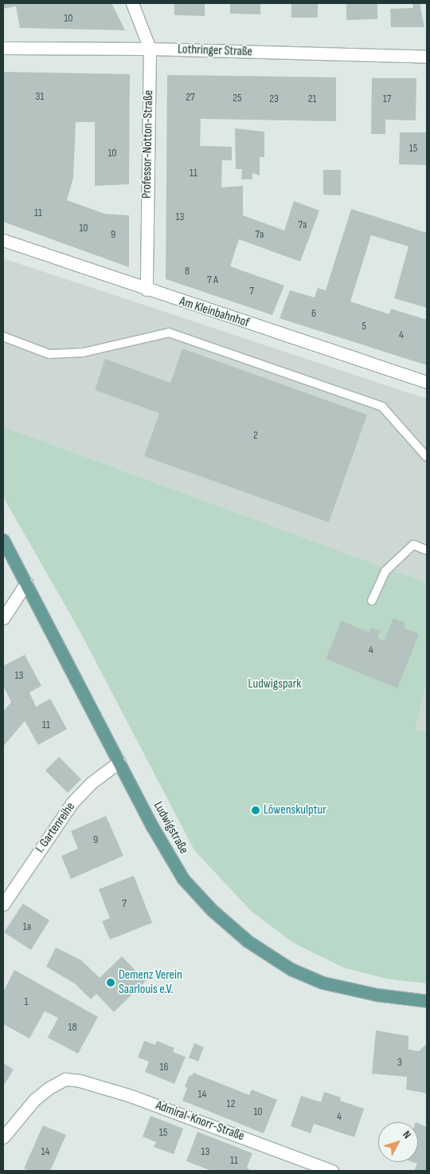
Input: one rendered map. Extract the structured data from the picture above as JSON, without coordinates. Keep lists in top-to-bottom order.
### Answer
{
  "streets": {
    "main road": ["Ludwigstraße"],
    "street": [
      "Lothringer Straße",
      "Professor-Notton-Straße",
      "Am Kleinbahnhof",
      "I. Gartenreihe",
      "Admiral-Knorr-Straße"
    ]
  },
  "crossings": [
    ["Lothringer Straße", "Professor-Notton-Straße"],
    ["Professor-Notton-Straße", "Am Kleinbahnhof"],
    ["I. Gartenreihe", "Ludwigstraße"]
  ],
  "parks": ["Ludwigspark"],
  "places": ["Löwenskulptur", "Demenz Verein Saarlouis e.V."],
  "house_numbers": [
    "10",
    "31",
    "27",
    "25",
    "23",
    "21",
    "17",
    "15",
    "10",
    "11",
    "11",
    "13",
    "7a",
    "10",
    "9",
    "7a",
    "8",
    "7 A",
    "7",
    "6",
    "5",
    "4",
    "2",
    "4",
    "13",
    "11",
    "9",
    "7",
    "1a",
    "1",
    "18",
    "3",
    "16",
    "14",
    "12",
    "10",
    "4",
    "15",
    "14",
    "13",
    "11"
  ],
  "north": "top right"
}
